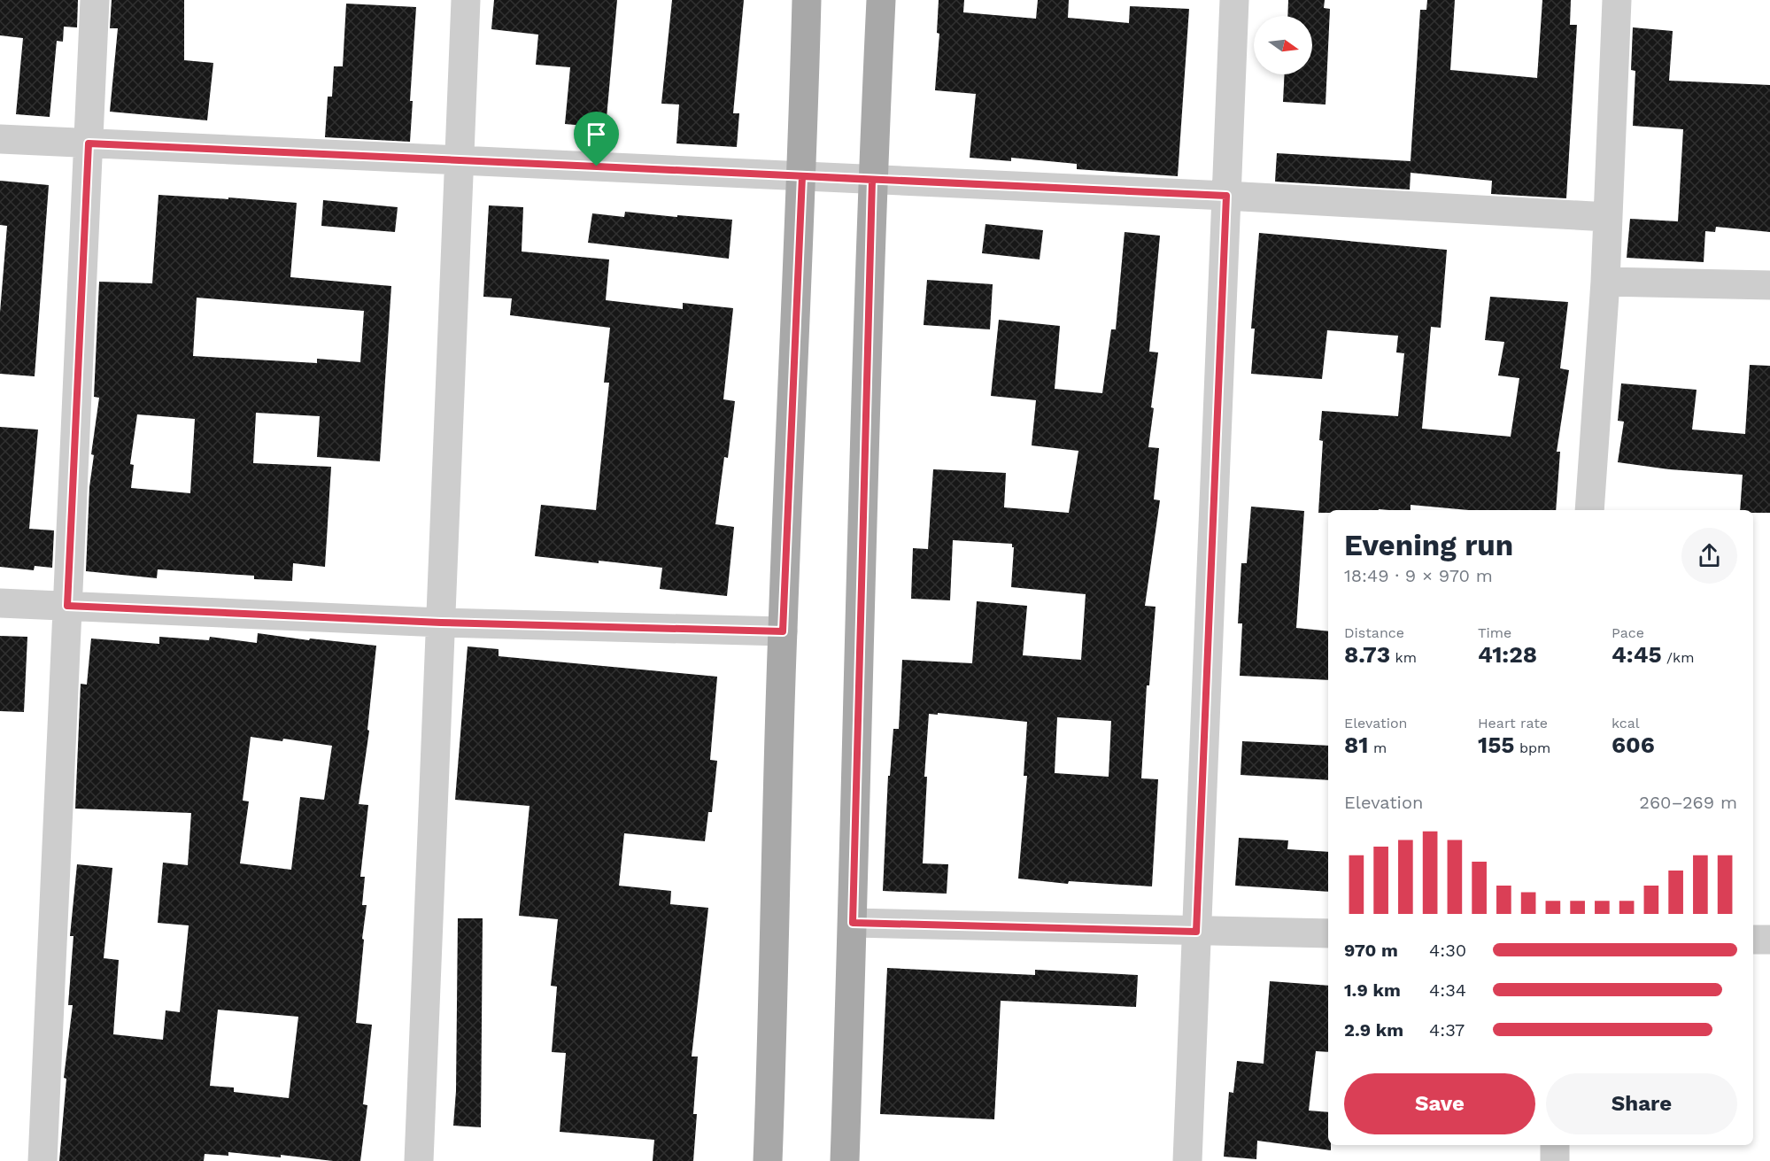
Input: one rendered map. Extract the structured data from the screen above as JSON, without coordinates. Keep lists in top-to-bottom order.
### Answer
{
  "north": "right",
  "page": {
    "heading": ["Evening run", "18:49 · 9 × 970 m"],
    "stats": [
      ["Distance", "8.73 km"],
      ["Time", "41:28"],
      ["Pace", "4:45 /km"],
      ["Elevation", "81 m"],
      ["Heart rate", "155 bpm"],
      ["kcal", "606"]
    ],
    "chart": ["Elevation", "260–269 m"],
    "list": [
      {
        "name": "970 m",
        "note": "4:30"
      },
      {
        "name": "1.9 km",
        "note": "4:34"
      },
      {
        "name": "2.9 km",
        "note": "4:37"
      }
    ],
    "buttons": ["Save", "Share"]
  }
}
